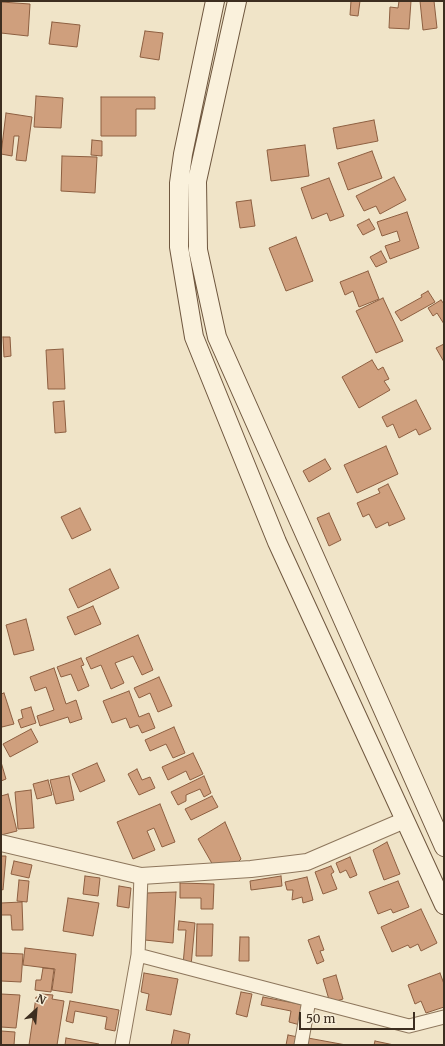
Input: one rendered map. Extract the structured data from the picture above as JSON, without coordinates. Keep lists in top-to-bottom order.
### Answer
{
  "scale_bar": "50 m",
  "north": "top right"
}
